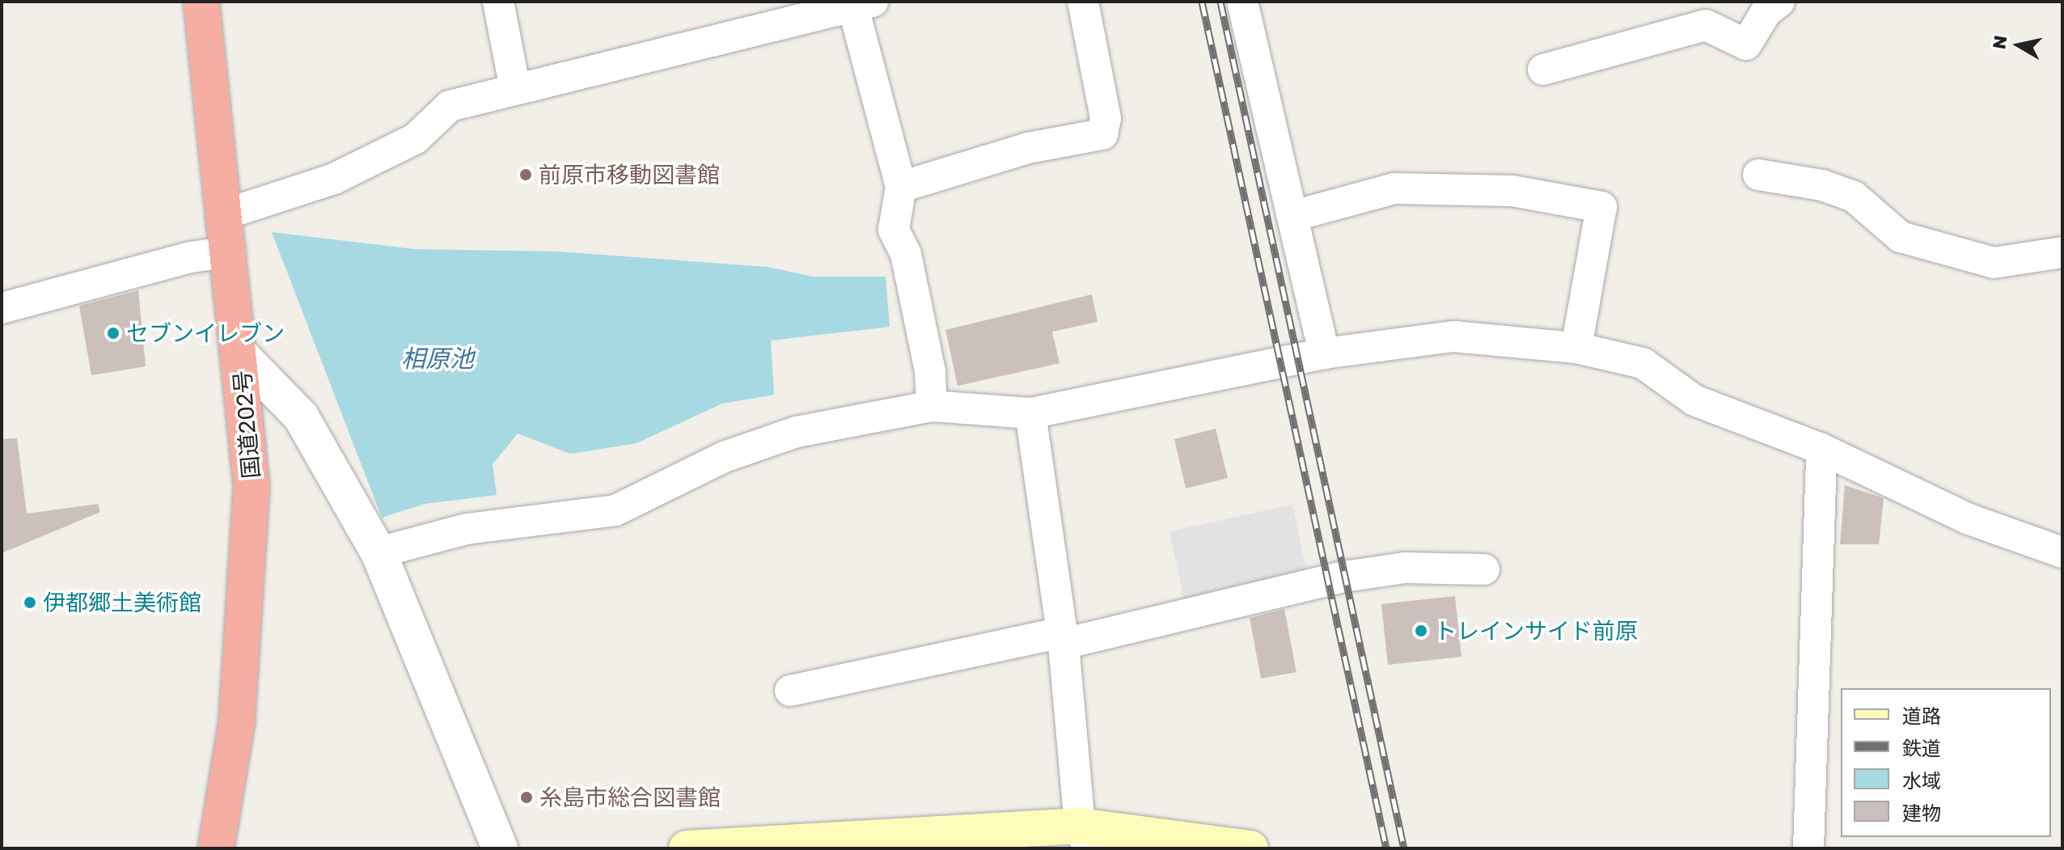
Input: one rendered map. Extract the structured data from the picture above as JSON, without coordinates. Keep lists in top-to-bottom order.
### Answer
{
  "streets": {
    "highway": ["国道202号"]
  },
  "water": ["相原池"],
  "places": [
    "前原市移動図書館",
    "セブンイレブン",
    "伊都郷土美術館",
    "トレインサイド前原",
    "糸島市総合図書館"
  ],
  "legend": [
    "道路",
    "鉄道",
    "水域",
    "建物"
  ],
  "north": "left"
}
